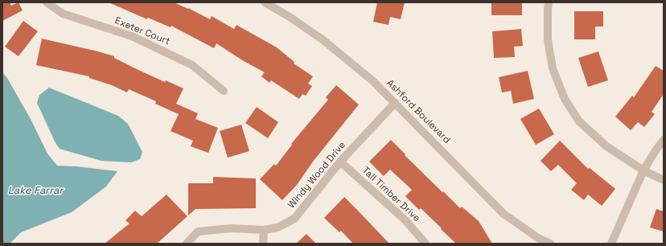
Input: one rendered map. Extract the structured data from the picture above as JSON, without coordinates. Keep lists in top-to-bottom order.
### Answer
{
  "streets": {
    "street": [
      "Exeter Court",
      "Ashford Boulevard",
      "Windy Wood Drive",
      "Tall Timber Drive"
    ]
  },
  "crossings": [
    ["Ashford Boulevard", "Windy Wood Drive"],
    ["Windy Wood Drive", "Tall Timber Drive"]
  ],
  "water": ["Lake Farrar"]
}
